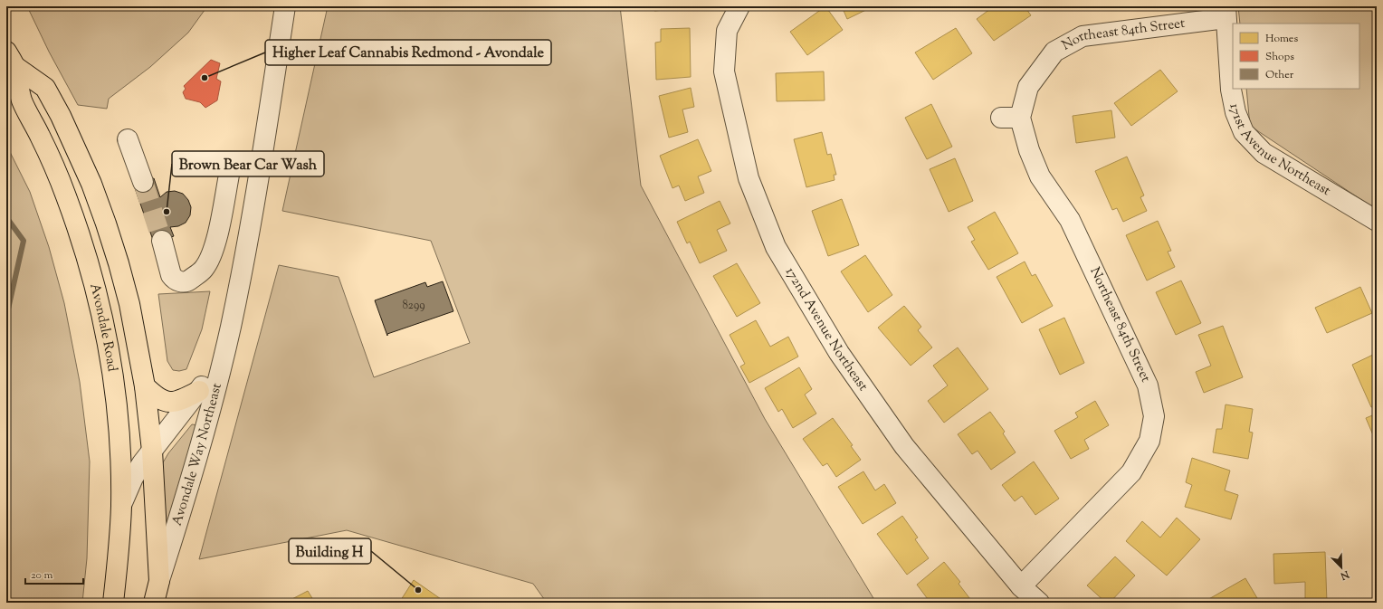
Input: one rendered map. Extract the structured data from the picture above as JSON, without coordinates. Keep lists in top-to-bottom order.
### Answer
{
  "streets": {
    "main road": ["Avondale Road"],
    "street": [
      "Northeast 84th Street",
      "171st Avenue Northeast",
      "172nd Avenue Northeast",
      "Avondale Way Northeast"
    ]
  },
  "crossings": [
    ["Northeast 84th Street", "171st Avenue Northeast"],
    ["Northeast 84th Street", "172nd Avenue Northeast"],
    ["Avondale Road", "Avondale Way Northeast"]
  ],
  "places": ["Higher Leaf Cannabis Redmond - Avondale", "Brown Bear Car Wash", "Building H"],
  "house_numbers": ["8299"],
  "legend": ["Homes", "Shops", "Other"],
  "scale_bar": "20 m",
  "north": "bottom right"
}
